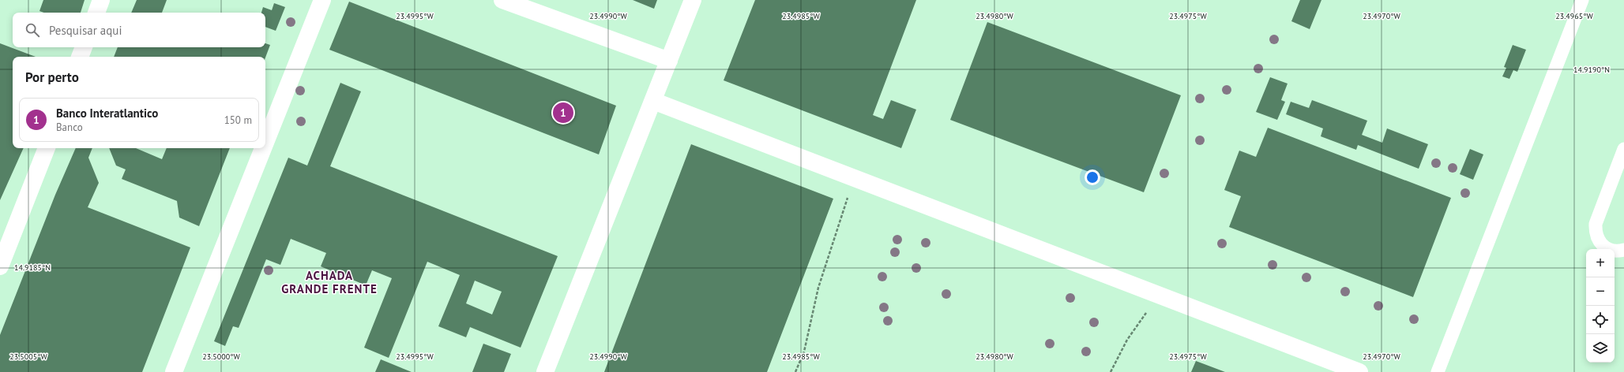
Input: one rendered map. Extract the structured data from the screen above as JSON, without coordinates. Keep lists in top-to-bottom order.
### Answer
{
  "districts": ["ACHADA GRANDE FRENTE"],
  "page": {
    "search": "Pesquisar aqui",
    "heading": "Por perto",
    "list": [
      {
        "mark": "1",
        "name": "Banco Interatlantico",
        "note": "Banco",
        "value": "150 m"
      }
    ],
    "pins": "1",
    "map_buttons": ["+", "−"]
  },
  "coordinates": [
    "23.4995°W",
    "23.4990°W",
    "23.4985°W",
    "23.4980°W",
    "23.4975°W",
    "23.4970°W",
    "23.4965°W",
    "14.9190°N",
    "14.9185°N",
    "23.5005°W",
    "23.5000°W"
  ]
}
